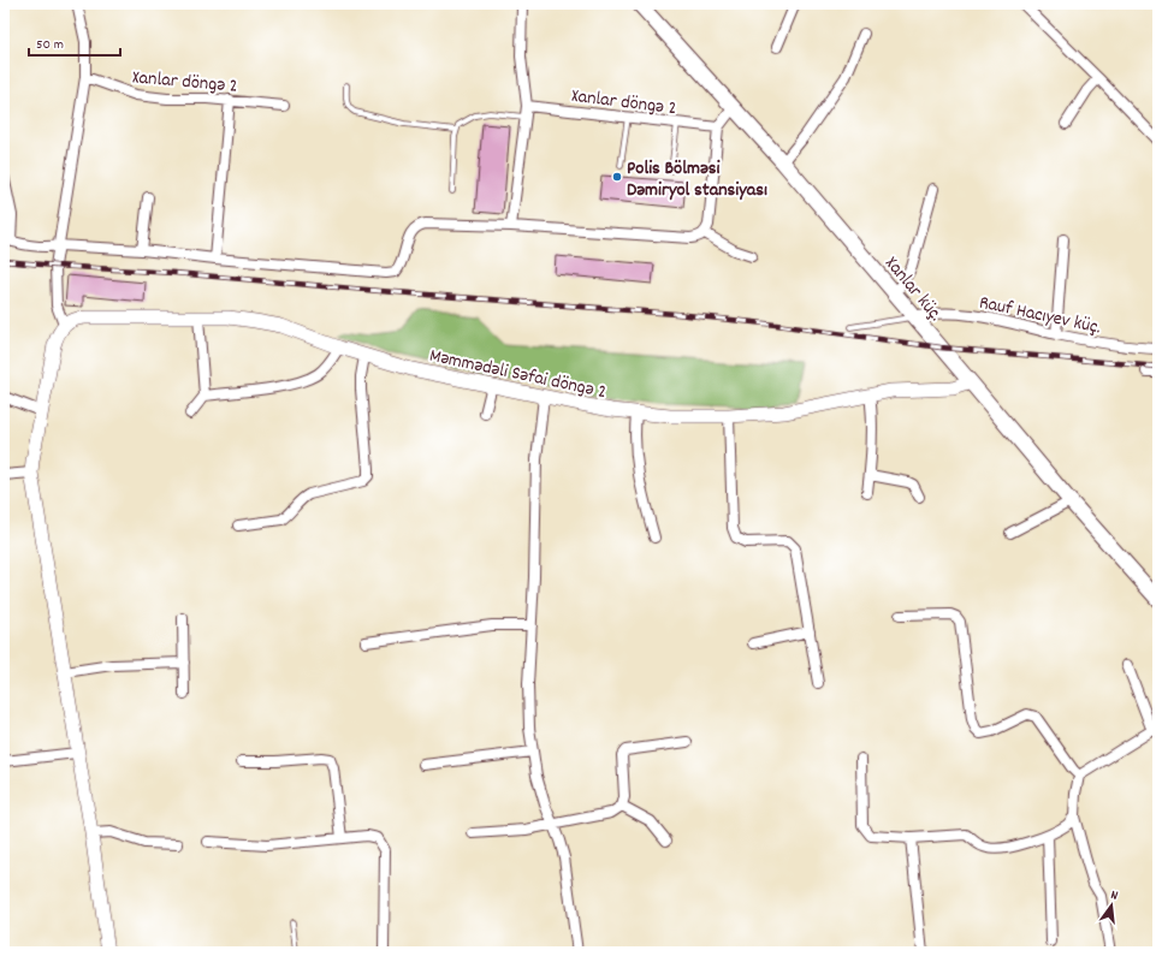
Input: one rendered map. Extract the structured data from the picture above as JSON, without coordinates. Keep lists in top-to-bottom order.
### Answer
{
  "streets": {
    "main road": ["Xanlar küç."],
    "street": ["Xanlar döngə 2", "Rauf Hacıyev küç.", "Məmmədəli Səfai döngə 2"]
  },
  "crossings": [
    ["Xanlar küç.", "Rauf Hacıyev küç."],
    ["Xanlar küç.", "Məmmədəli Səfai döngə 2"]
  ],
  "places": ["Polis Bölməsi Dəmiryol stansiyası"],
  "scale_bar": "50 m",
  "north": "top"
}
